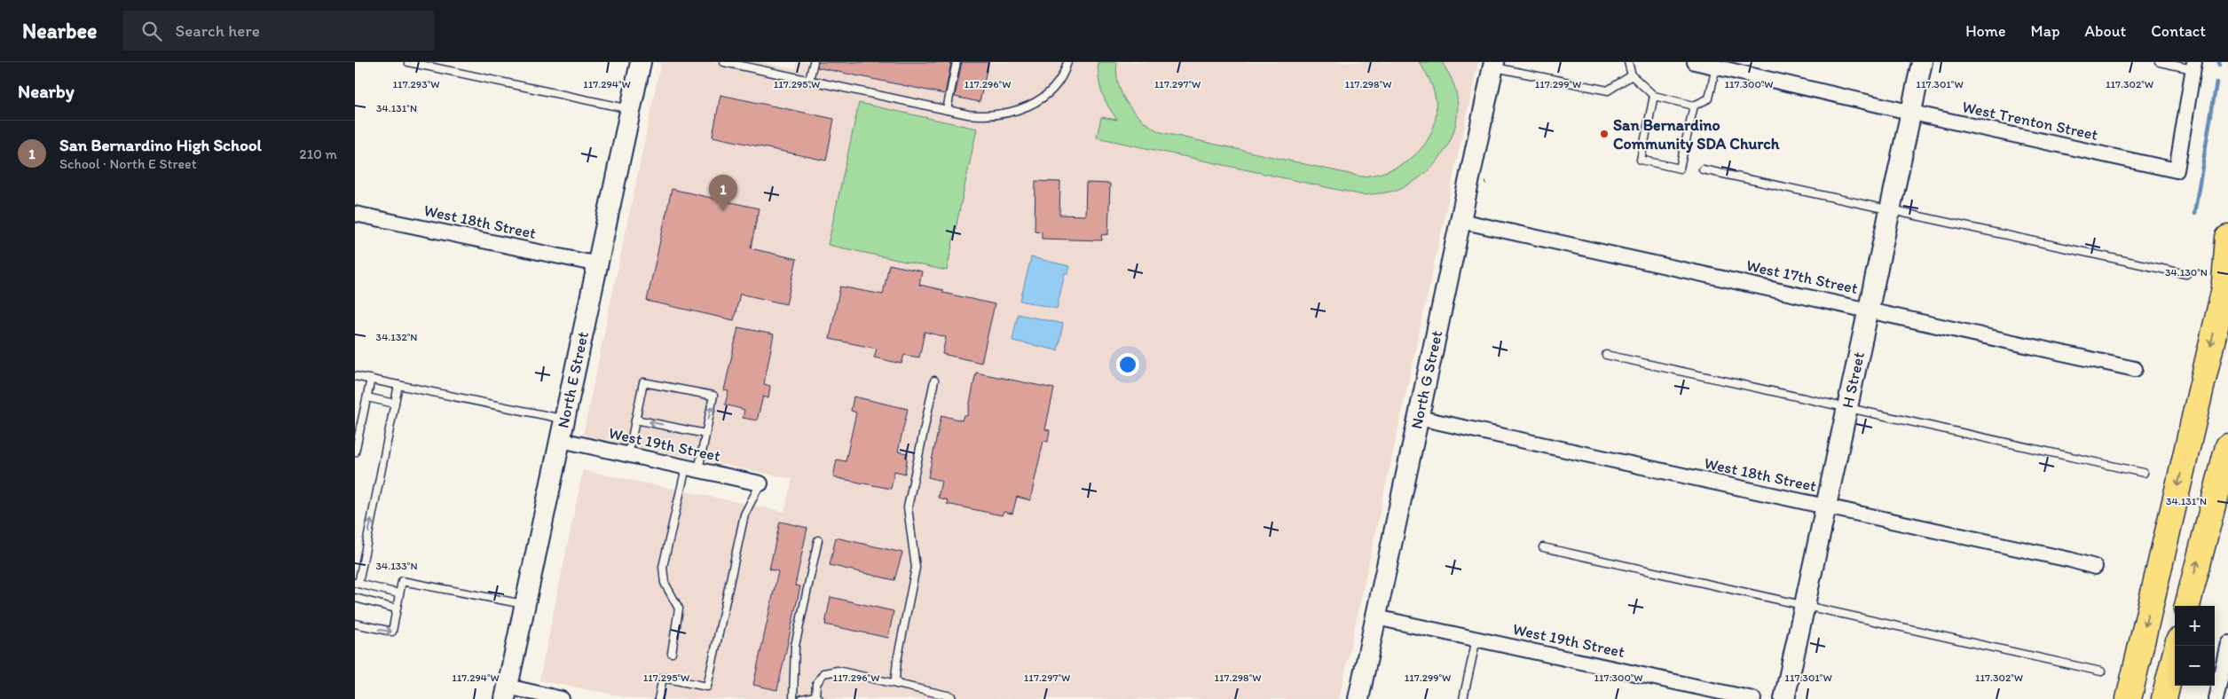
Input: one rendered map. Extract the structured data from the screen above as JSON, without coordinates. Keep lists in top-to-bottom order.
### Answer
{
  "streets": {
    "street": [
      "West Trenton Street",
      "West 18th Street",
      "West 17th Street",
      "North E Street",
      "North G Street",
      "H Street",
      "West 19th Street"
    ]
  },
  "crossings": [
    ["West Trenton Street", "H Street"],
    ["West 18th Street", "North E Street"],
    ["West 18th Street", "North G Street"],
    ["West 18th Street", "H Street"],
    ["West 17th Street", "North G Street"],
    ["West 17th Street", "H Street"],
    ["North E Street", "West 19th Street"],
    ["North G Street", "West 19th Street"]
  ],
  "places": ["San Bernardino Community SDA Church"],
  "page": {
    "header": "Nearbee",
    "search": "Search here",
    "nav": [
      "Home",
      "Map",
      "About",
      "Contact"
    ],
    "heading": "Nearby",
    "list": [
      {
        "mark": "1",
        "name": "San Bernardino High School",
        "note": "School · North E Street",
        "value": "210 m"
      }
    ],
    "pins": "1",
    "map_buttons": ["+", "−"]
  },
  "coordinates": [
    "117.293°W",
    "117.294°W",
    "117.295°W",
    "117.296°W",
    "117.297°W",
    "117.298°W",
    "117.299°W",
    "117.300°W",
    "117.301°W",
    "117.302°W",
    "34.131°N",
    "34.130°N",
    "34.132°N",
    "34.133°N"
  ]
}
